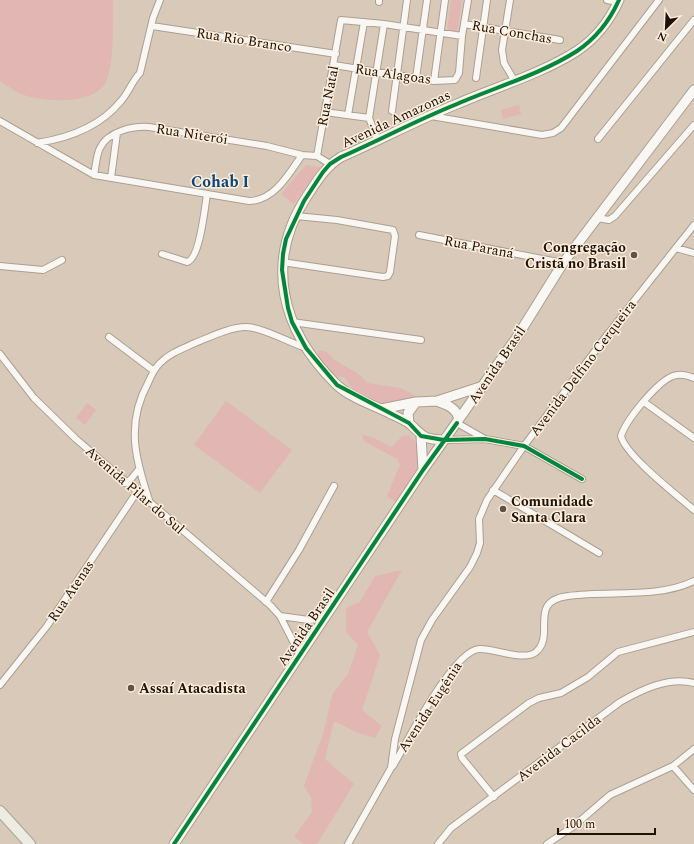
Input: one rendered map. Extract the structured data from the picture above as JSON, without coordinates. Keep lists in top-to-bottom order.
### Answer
{
  "streets": {
    "main road": ["Avenida Amazonas", "Avenida Brasil"],
    "street": [
      "Rua Conchas",
      "Rua Rio Branco",
      "Rua Alagoas",
      "Rua Natal",
      "Rua Niterói",
      "Rua Paraná",
      "Avenida Delfino Cerqueira",
      "Avenida Pilar do Sul",
      "Rua Atenas",
      "Avenida Eugênia",
      "Avenida Cacilda"
    ]
  },
  "crossings": [
    ["Rua Rio Branco", "Rua Natal"],
    ["Rua Alagoas", "Rua Natal"],
    ["Rua Natal", "Rua Niterói"],
    ["Avenida Amazonas", "Avenida Brasil"],
    ["Rua Paraná", "Avenida Brasil"],
    ["Avenida Brasil", "Avenida Pilar do Sul"],
    ["Avenida Delfino Cerqueira", "Avenida Eugênia"],
    ["Avenida Pilar do Sul", "Rua Atenas"]
  ],
  "districts": ["Cohab I"],
  "places": ["Congregação Cristã no Brasil", "Comunidade Santa Clara", "Assaí Atacadista"],
  "scale_bar": "100 m",
  "north": "bottom left"
}
